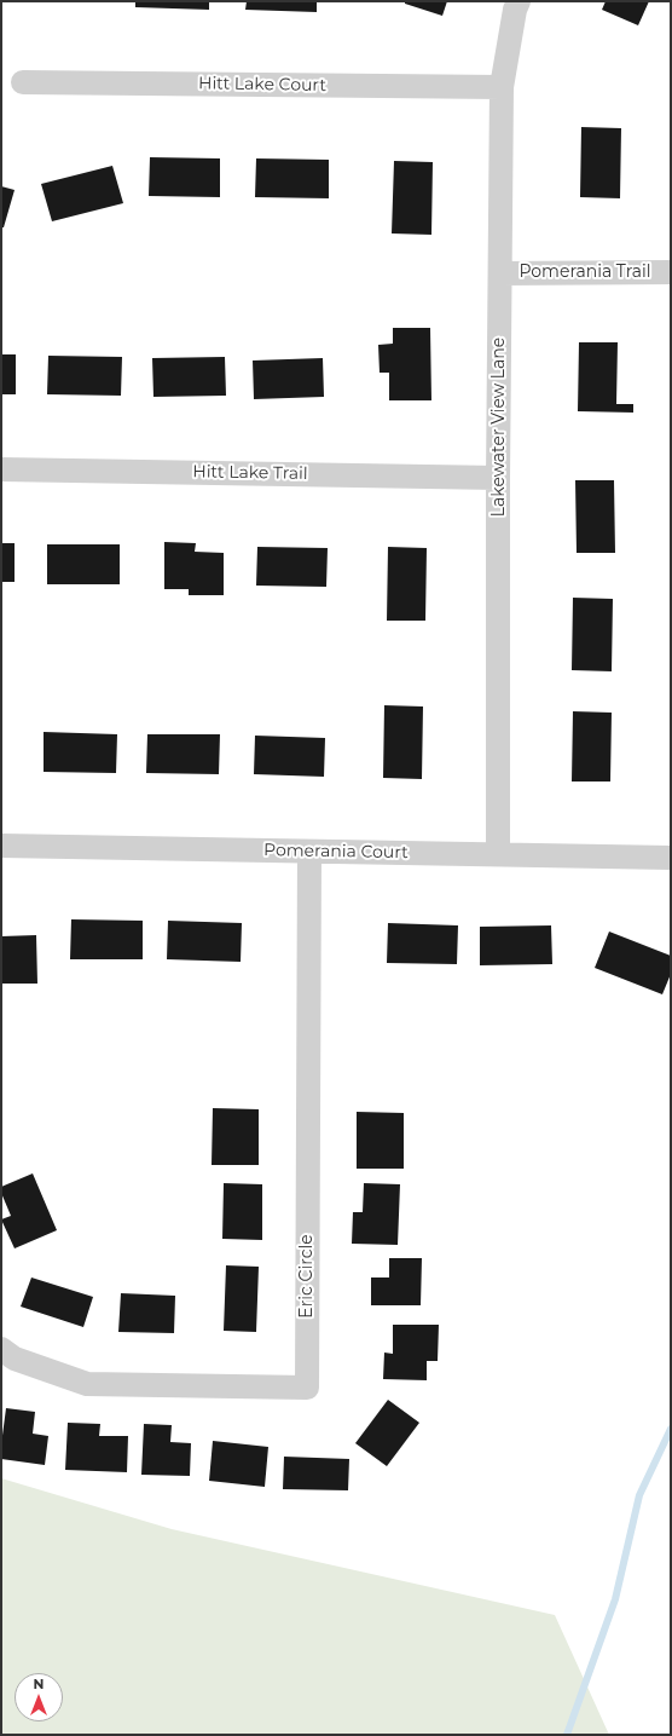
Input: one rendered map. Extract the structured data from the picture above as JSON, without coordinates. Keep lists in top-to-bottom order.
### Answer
{
  "streets": {
    "street": [
      "Hitt Lake Court",
      "Pomerania Trail",
      "Lakewater View Lane",
      "Hitt Lake Trail",
      "Pomerania Court",
      "Eric Circle"
    ]
  },
  "crossings": [
    ["Hitt Lake Court", "Lakewater View Lane"],
    ["Pomerania Trail", "Lakewater View Lane"],
    ["Lakewater View Lane", "Hitt Lake Trail"],
    ["Lakewater View Lane", "Pomerania Court"],
    ["Pomerania Court", "Eric Circle"]
  ],
  "north": "top"
}
